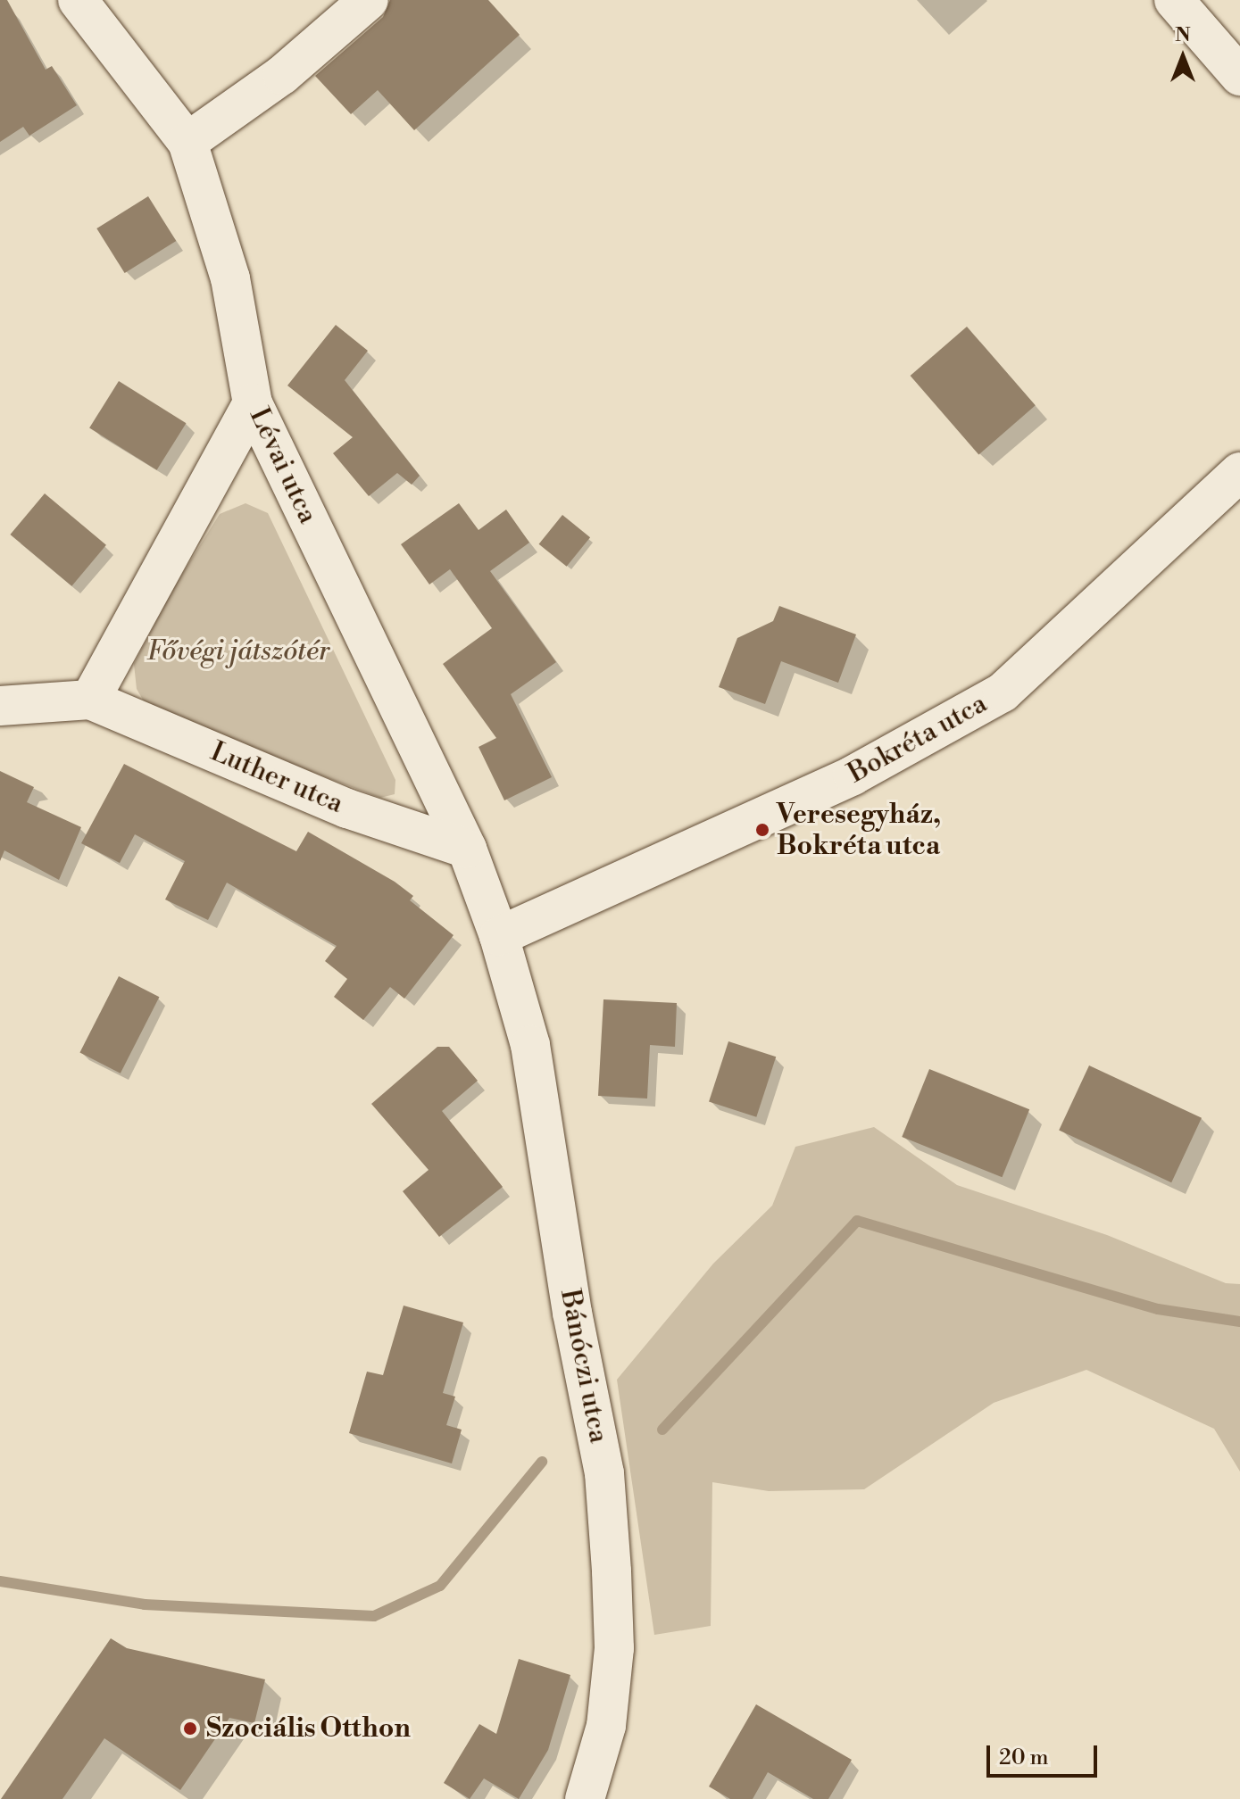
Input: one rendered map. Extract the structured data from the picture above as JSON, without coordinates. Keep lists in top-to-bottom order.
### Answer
{
  "streets": {
    "street": [
      "Lévai utca",
      "Bokréta utca",
      "Luther utca",
      "Bánóczi utca"
    ]
  },
  "crossings": [
    ["Lévai utca", "Bokréta utca"],
    ["Lévai utca", "Luther utca"],
    ["Lévai utca", "Bánóczi utca"],
    ["Bokréta utca", "Bánóczi utca"]
  ],
  "parks": ["Fővégi játszótér"],
  "places": ["Veresegyház, Bokréta utca", "Szociális Otthon"],
  "scale_bar": "20 m",
  "north": "top"
}
